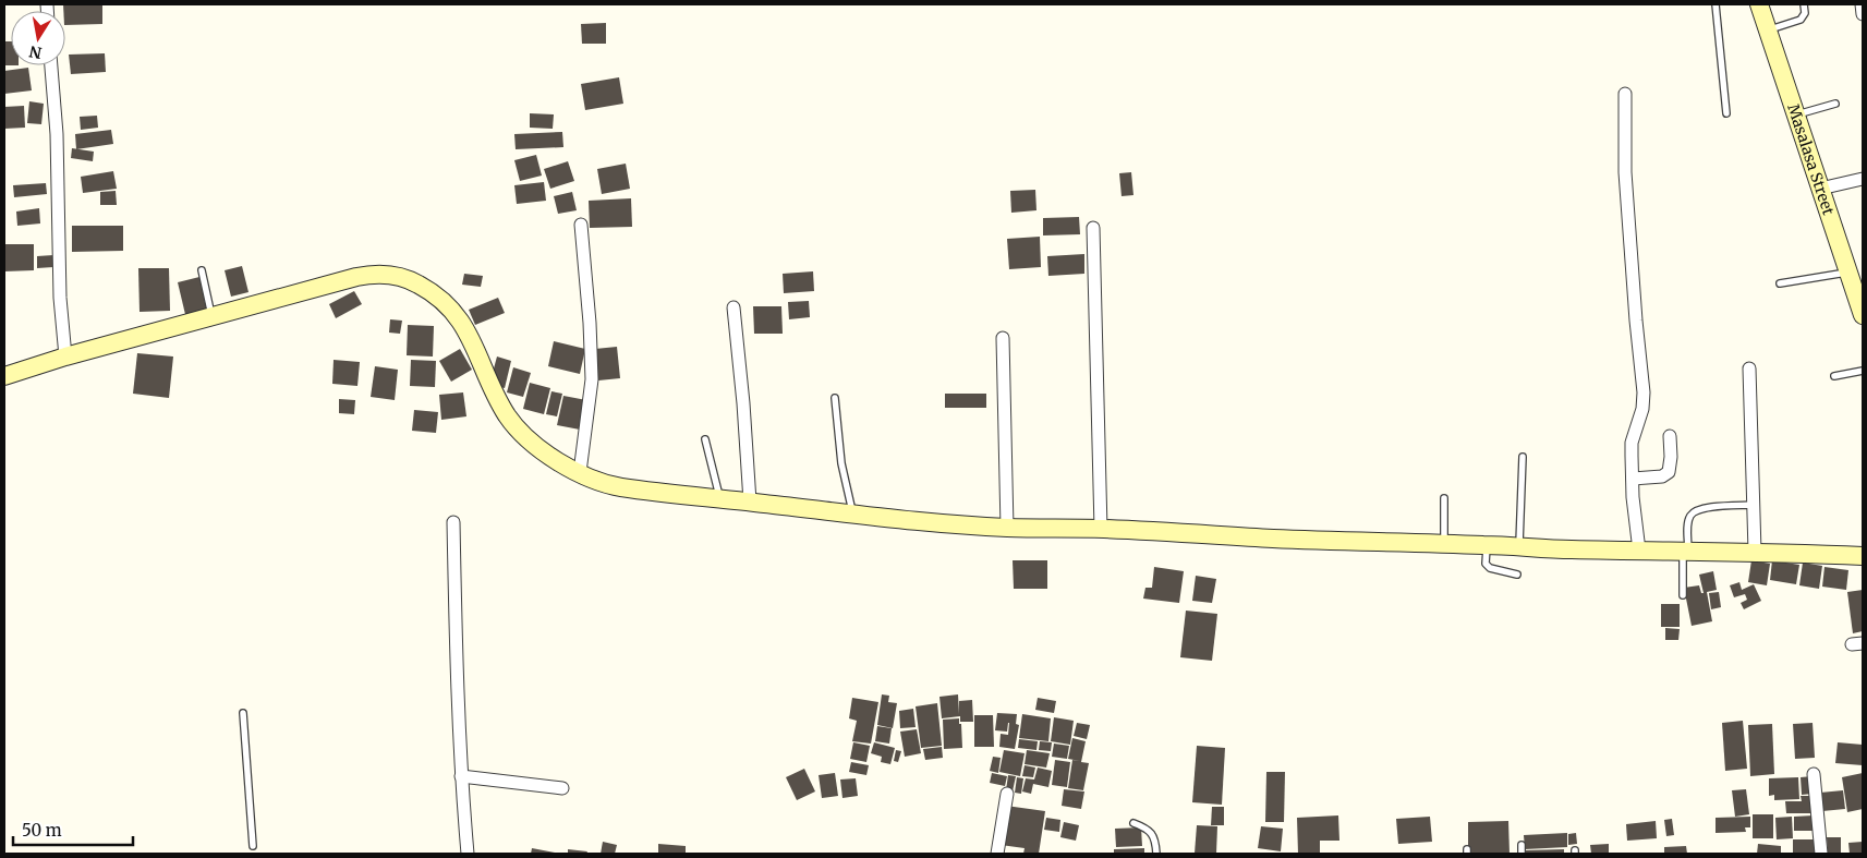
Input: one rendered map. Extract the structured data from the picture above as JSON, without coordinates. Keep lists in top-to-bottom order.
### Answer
{
  "streets": {
    "street": ["Masalasa Street"]
  },
  "scale_bar": "50 m",
  "north": "bottom"
}
